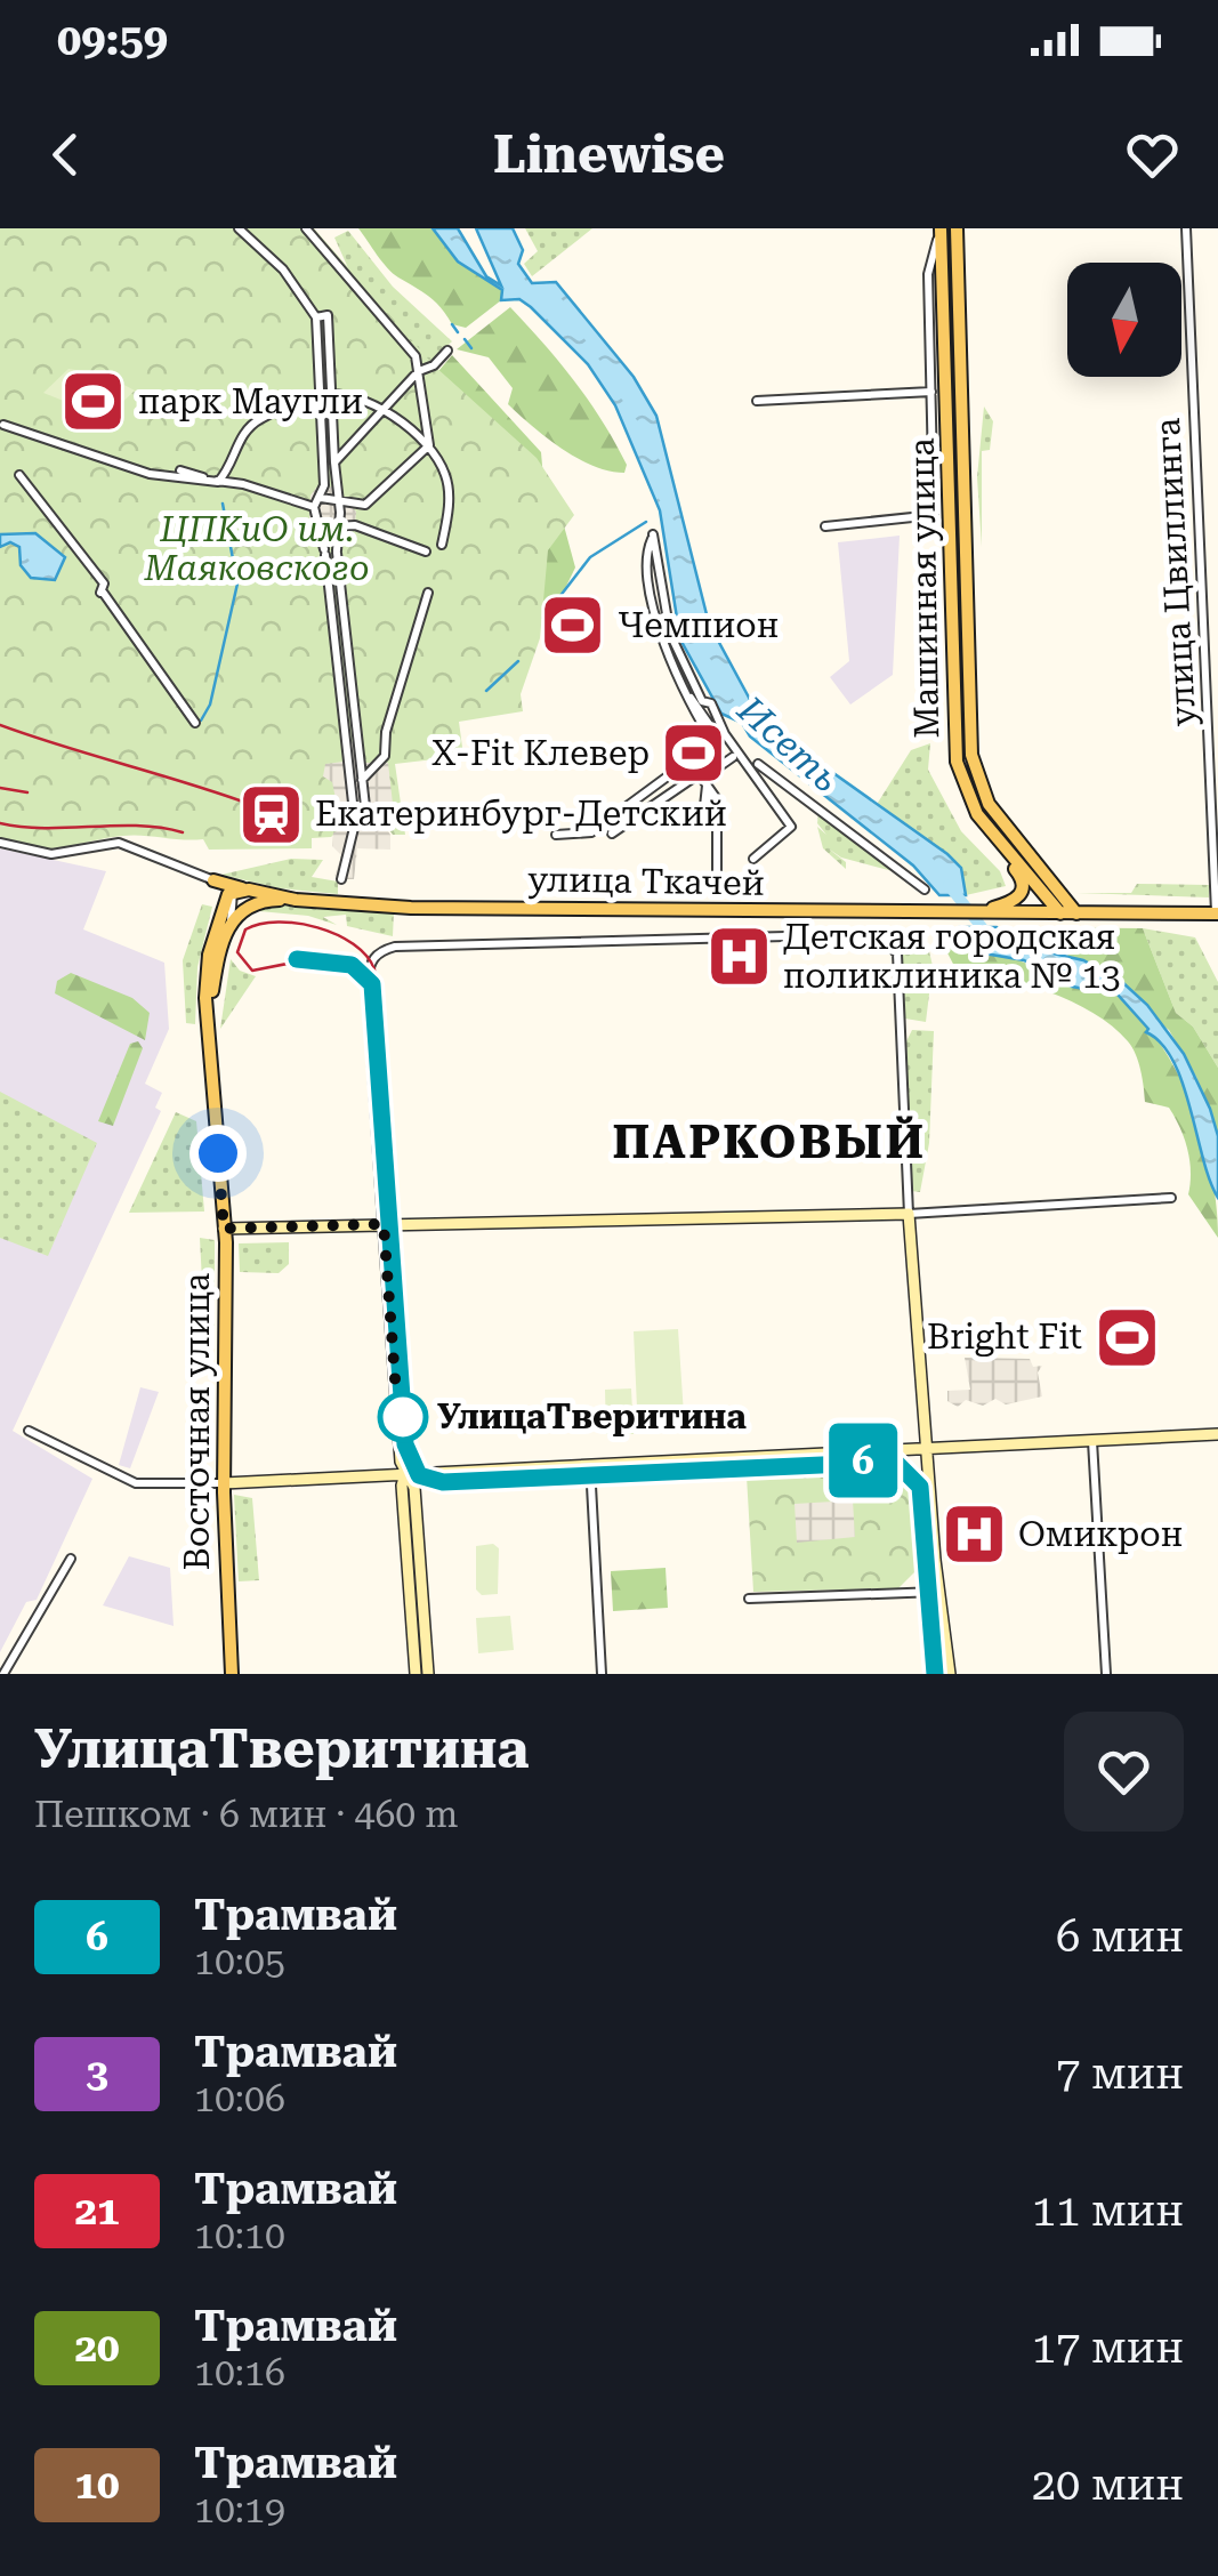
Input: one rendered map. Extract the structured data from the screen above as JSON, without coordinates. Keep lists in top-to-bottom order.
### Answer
{
  "streets": {
    "main road": ["Машинная улица", "улица Ткачей", "Восточная улица"],
    "street": ["улица Цвиллинга"]
  },
  "crossings": [
    ["улица Ткачей", "Восточная улица"]
  ],
  "districts": ["ПАРКОВЫЙ"],
  "water": ["Исеть"],
  "parks": ["ЦПКиО им. Маяковского"],
  "places": {
    "sports": [
      "парк Маугли",
      "Чемпион",
      "X-Fit Клевер",
      "Bright Fit"
    ],
    "station": ["Екатеринбург-Детский"],
    "hospital": ["Детская городская поликлиника № 13", "Омикрон"],
    "other": ["УлицаТверитина"]
  },
  "lines": ["tram line 6"],
  "north": "bottom",
  "page": {
    "status": "09:59",
    "header": "Linewise",
    "on_map": "6",
    "heading": ["УлицаТверитина", "Пешком · 6 мин · 460 m"],
    "list": [
      {
        "mark": "6",
        "name": "Трамвай",
        "note": "10:05",
        "value": "6 мин"
      },
      {
        "mark": "3",
        "name": "Трамвай",
        "note": "10:06",
        "value": "7 мин"
      },
      {
        "mark": "21",
        "name": "Трамвай",
        "note": "10:10",
        "value": "11 мин"
      },
      {
        "mark": "20",
        "name": "Трамвай",
        "note": "10:16",
        "value": "17 мин"
      },
      {
        "mark": "10",
        "name": "Трамвай",
        "note": "10:19",
        "value": "20 мин"
      }
    ]
  }
}
